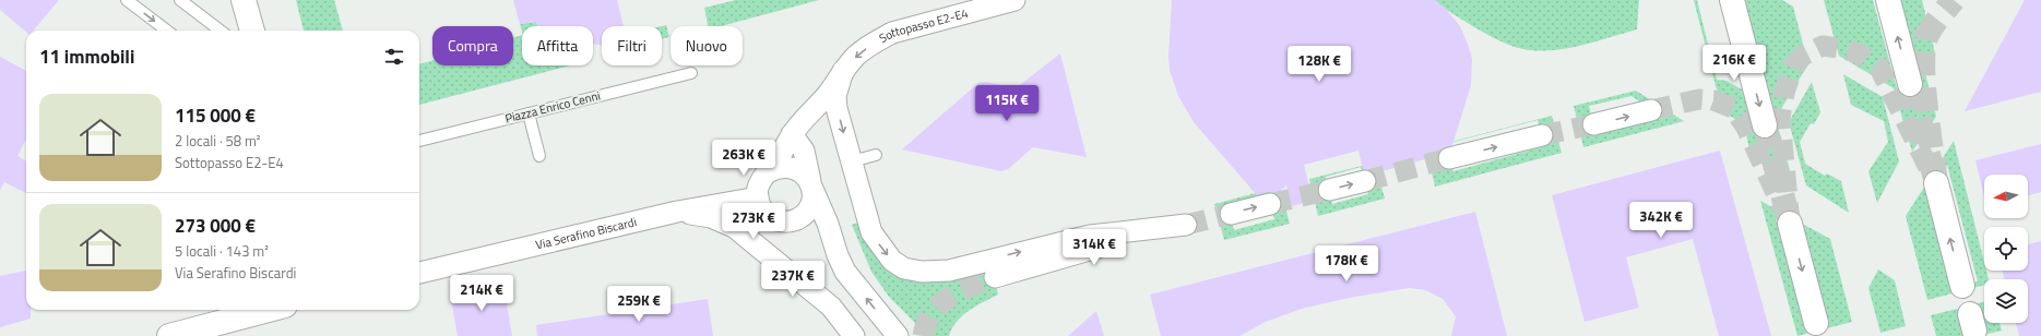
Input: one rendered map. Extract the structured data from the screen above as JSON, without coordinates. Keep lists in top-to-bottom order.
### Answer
{
  "streets": {
    "street": ["Sottopasso E2-E4", "Via Serafino Biscardi"],
    "lane": ["Piazza Enrico Cenni"]
  },
  "crossings": [
    ["Sottopasso E2-E4", "Via Serafino Biscardi"]
  ],
  "one_way": ["Sottopasso E2-E4"],
  "north": "left",
  "page": {
    "chip": [
      "Compra",
      "Affitta",
      "Filtri",
      "Nuovo"
    ],
    "heading": "11 immobili",
    "price": [
      "216K €",
      "128K €",
      "115K €",
      "263K €",
      "342K €",
      "273K €",
      "314K €",
      "178K €",
      "237K €",
      "214K €",
      "259K €"
    ],
    "list": [
      {
        "name": "115 000 €",
        "note": "2 locali · 58 m² · Sottopasso E2-E4"
      },
      {
        "name": "273 000 €",
        "note": "5 locali · 143 m² · Via Serafino Biscardi"
      }
    ]
  }
}
